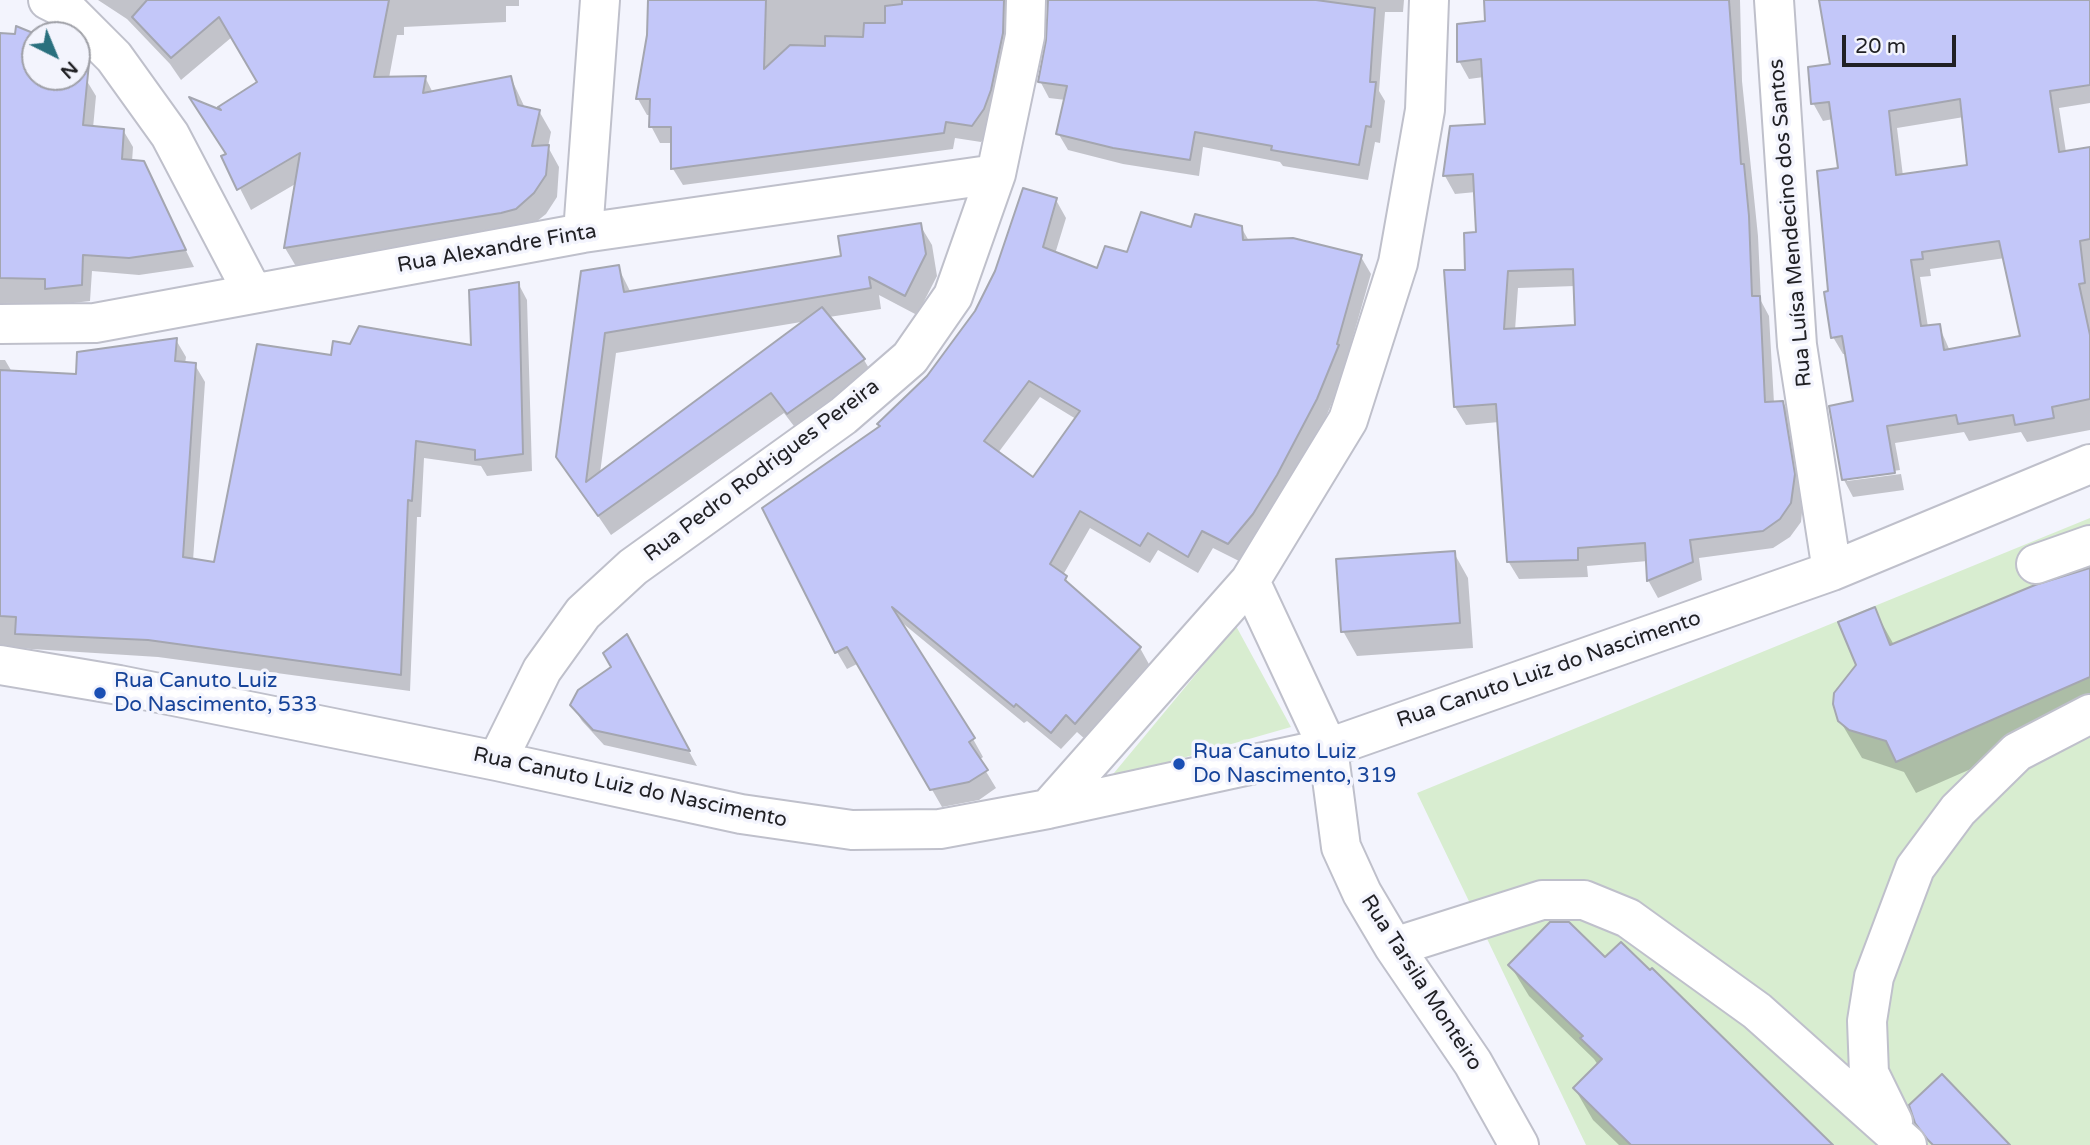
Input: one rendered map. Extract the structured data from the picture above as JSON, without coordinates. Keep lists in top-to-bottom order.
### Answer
{
  "streets": {
    "street": [
      "Rua Luísa Mendecino dos Santos",
      "Rua Alexandre Finta",
      "Rua Pedro Rodrigues Pereira",
      "Rua Canuto Luiz do Nascimento",
      "Rua Tarsila Monteiro"
    ]
  },
  "crossings": [
    ["Rua Luísa Mendecino dos Santos", "Rua Canuto Luiz do Nascimento"],
    ["Rua Alexandre Finta", "Rua Pedro Rodrigues Pereira"],
    ["Rua Pedro Rodrigues Pereira", "Rua Canuto Luiz do Nascimento"],
    ["Rua Canuto Luiz do Nascimento", "Rua Tarsila Monteiro"]
  ],
  "places": ["Rua Canuto Luiz Do Nascimento, 533", "Rua Canuto Luiz Do Nascimento, 319"],
  "scale_bar": "20 m",
  "north": "bottom right"
}
